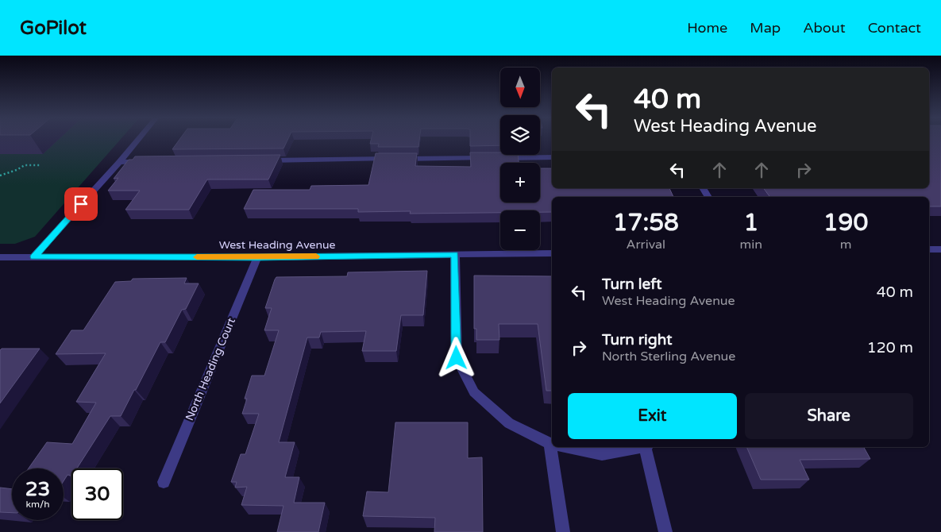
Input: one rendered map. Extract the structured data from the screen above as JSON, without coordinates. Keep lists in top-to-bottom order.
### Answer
{
  "streets": {
    "street": ["West Heading Avenue", "North Heading Court"]
  },
  "crossings": [
    ["West Heading Avenue", "North Heading Court"]
  ],
  "north": "bottom",
  "page": {
    "header": "GoPilot",
    "nav": [
      "Home",
      "Map",
      "About",
      "Contact"
    ],
    "map_buttons": ["+", "−"],
    "turn": ["40 m", "West Heading Avenue"],
    "eta": [
      "17:58",
      "Arrival",
      "1",
      "min",
      "190",
      "m"
    ],
    "list": [
      {
        "name": "Turn left",
        "note": "West Heading Avenue",
        "value": "40 m"
      },
      {
        "name": "Turn right",
        "note": "North Sterling Avenue",
        "value": "120 m"
      }
    ],
    "buttons": ["Exit", "Share"],
    "speed": "23 km/h",
    "limit": "30"
  }
}
